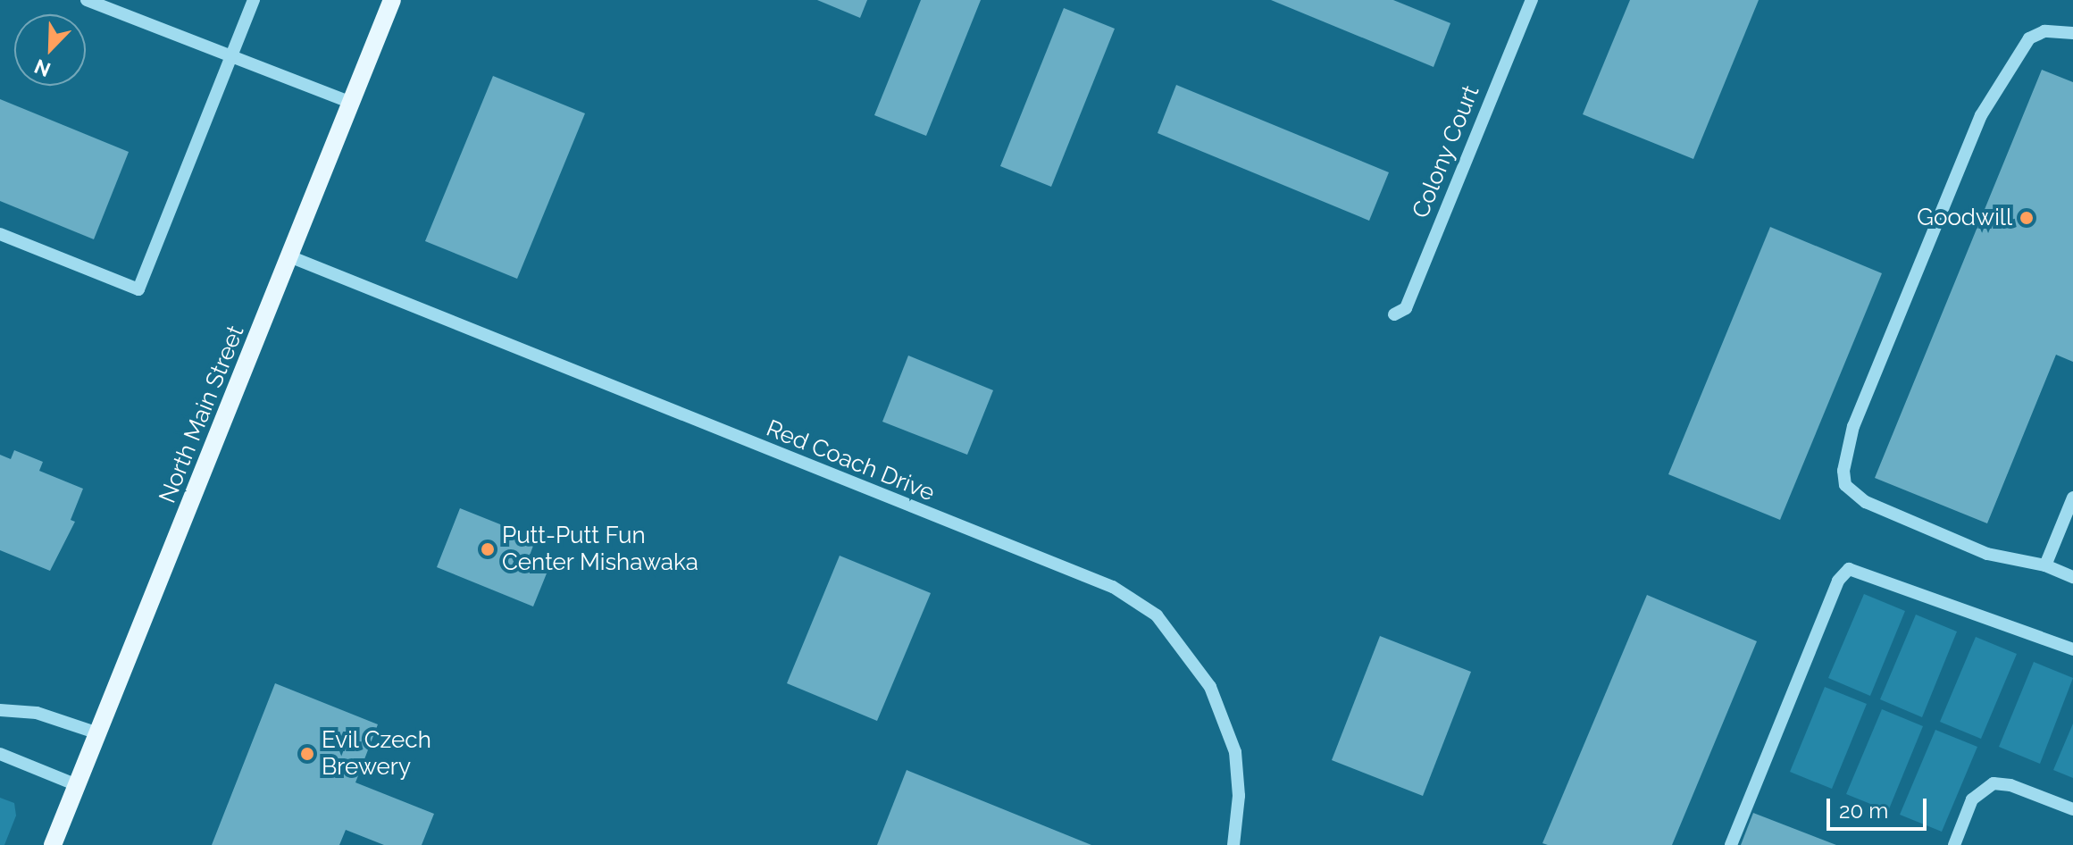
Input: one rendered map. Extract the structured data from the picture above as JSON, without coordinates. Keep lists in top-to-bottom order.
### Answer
{
  "streets": {
    "main road": ["North Main Street"],
    "street": ["Colony Court", "Red Coach Drive"]
  },
  "crossings": [
    ["North Main Street", "Red Coach Drive"]
  ],
  "places": ["Goodwill", "Putt-Putt Fun Center Mishawaka", "Evil Czech Brewery"],
  "scale_bar": "20 m",
  "north": "bottom left"
}
